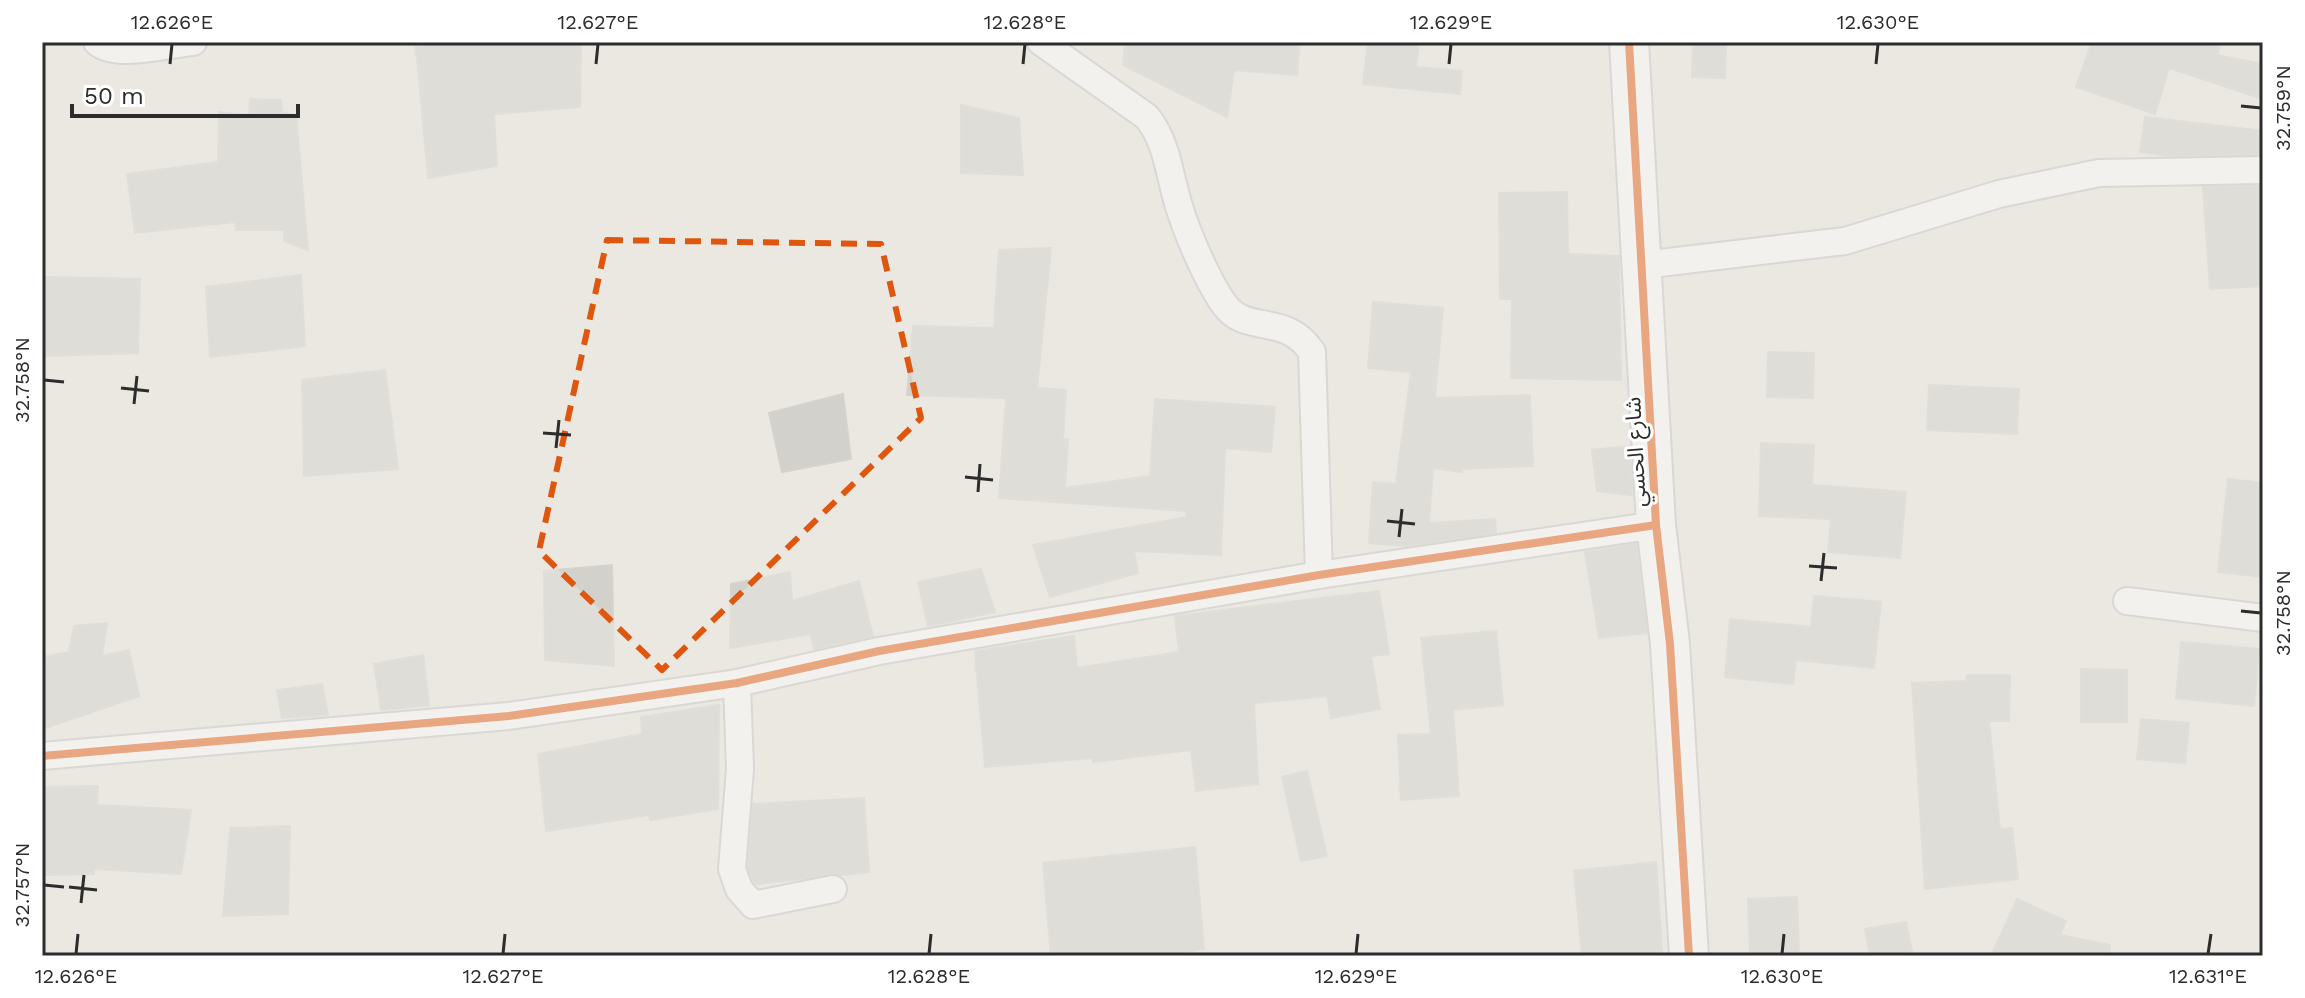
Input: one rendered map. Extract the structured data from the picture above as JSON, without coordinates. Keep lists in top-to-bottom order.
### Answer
{
  "streets": {
    "street": ["شارع الحسي"]
  },
  "scale_bar": "50 m",
  "coordinates": [
    "12.626°E",
    "12.627°E",
    "12.628°E",
    "12.629°E",
    "12.630°E",
    "32.759°N",
    "32.758°N",
    "32.757°N",
    "12.631°E"
  ]
}
